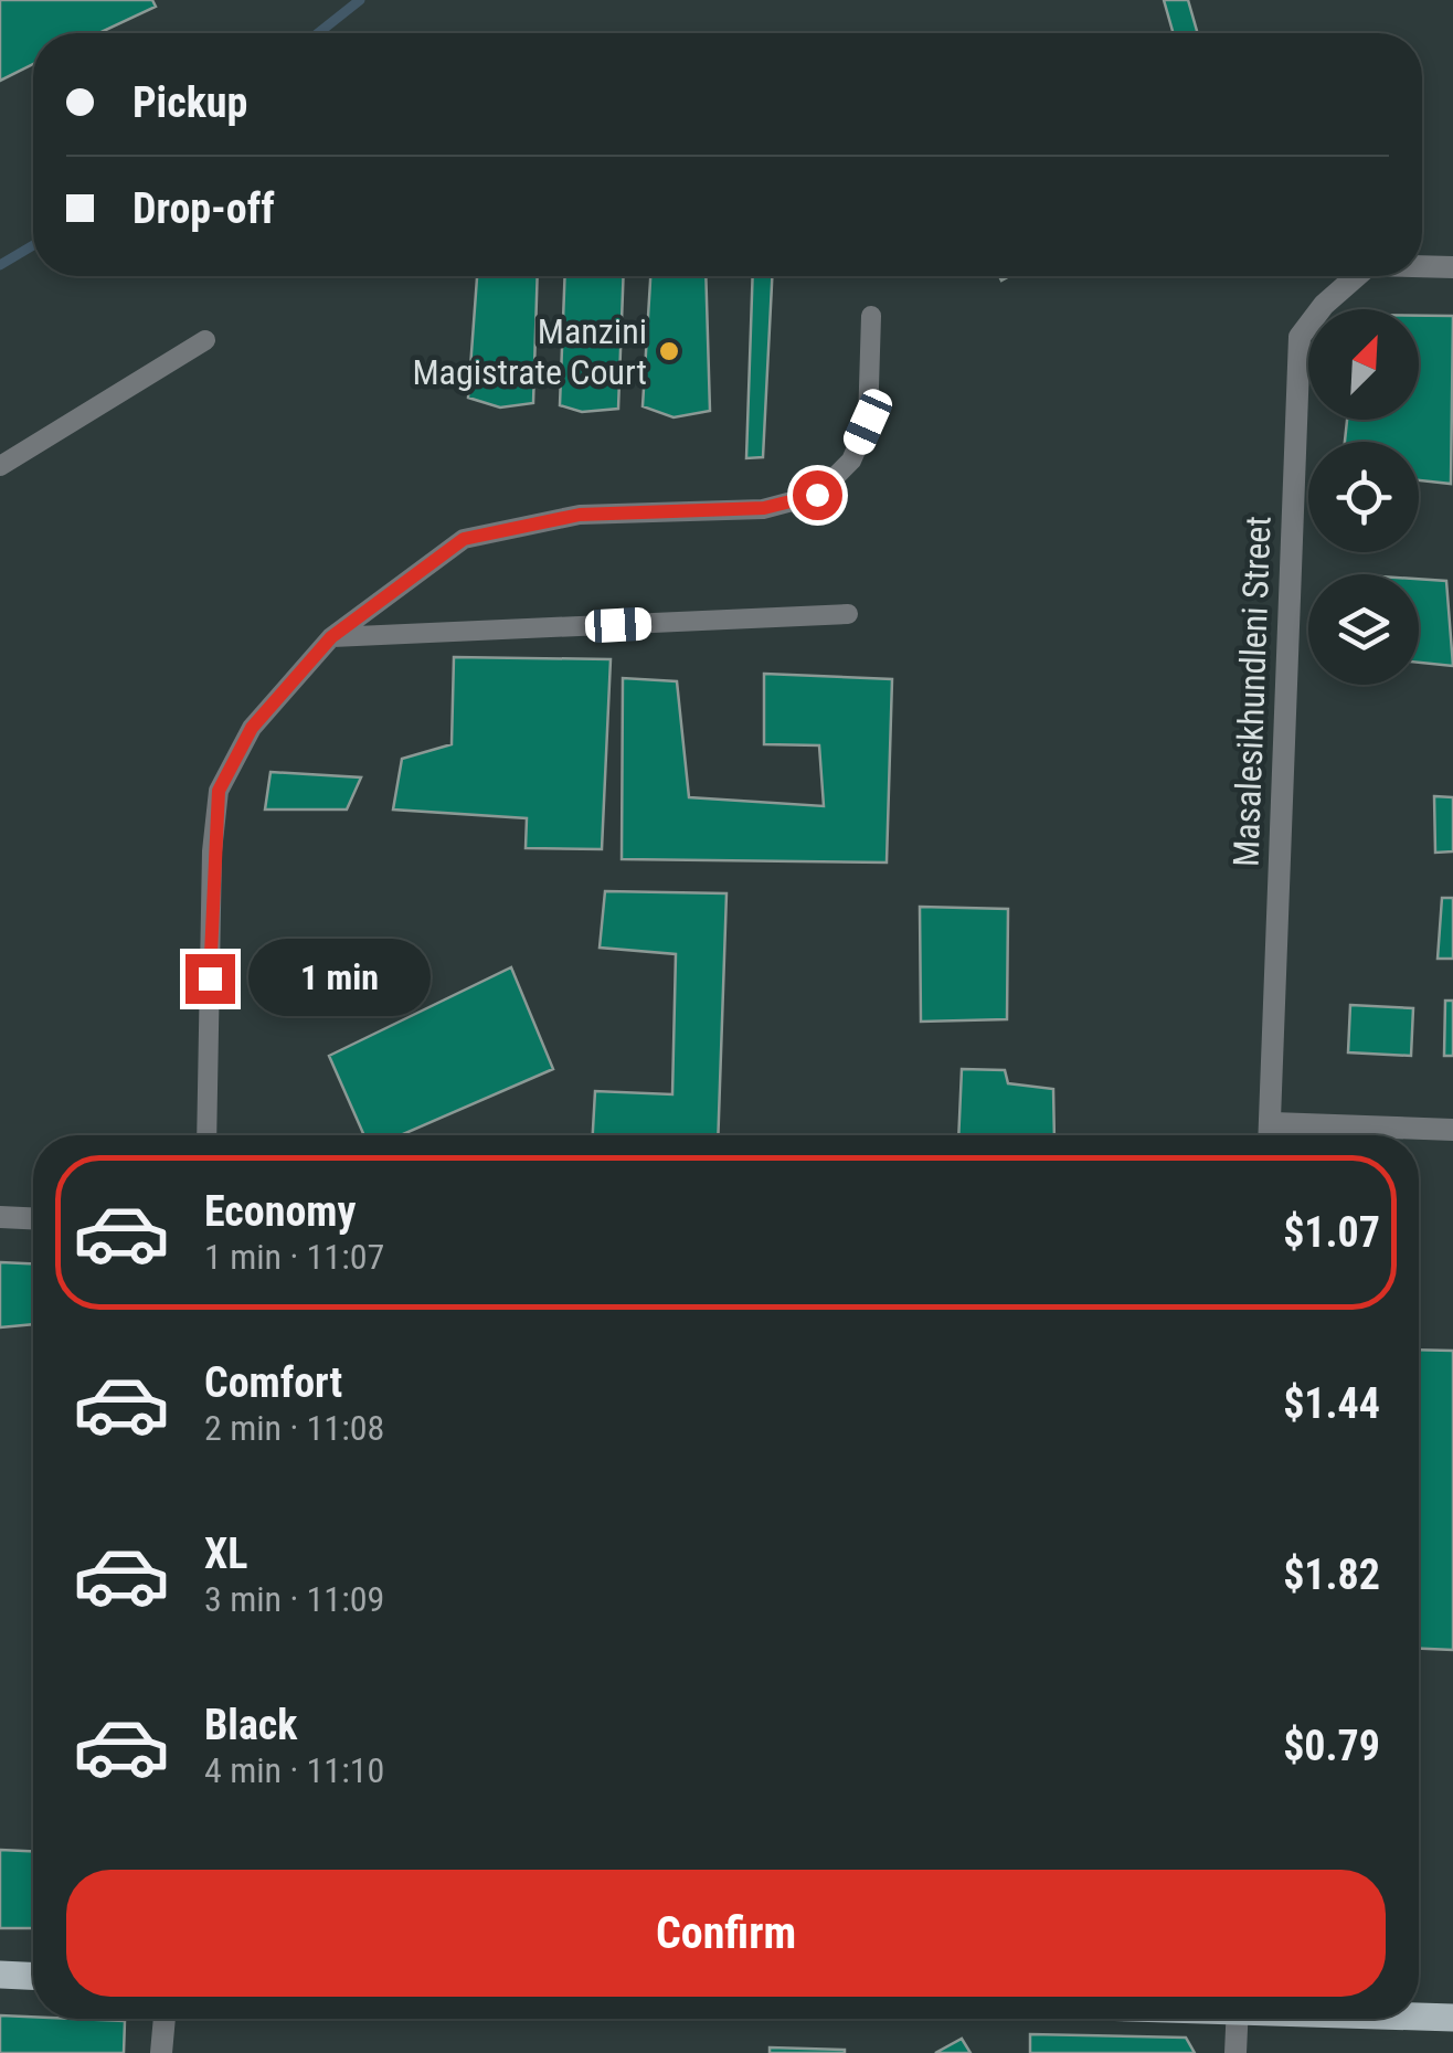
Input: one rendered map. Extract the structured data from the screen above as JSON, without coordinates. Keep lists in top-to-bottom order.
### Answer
{
  "streets": {
    "street": ["Masalesikhundleni Street"]
  },
  "places": ["Manzini Magistrate Court"],
  "north": "top right",
  "page": {
    "banner": ["Pickup", "Drop-off"],
    "bubble": "1 min",
    "list": [
      {
        "name": "Economy",
        "note": "1 min · 11:07",
        "value": "$1.07"
      },
      {
        "name": "Comfort",
        "note": "2 min · 11:08",
        "value": "$1.44"
      },
      {
        "name": "XL",
        "note": "3 min · 11:09",
        "value": "$1.82"
      },
      {
        "name": "Black",
        "note": "4 min · 11:10",
        "value": "$0.79"
      }
    ],
    "buttons": "Confirm"
  }
}
